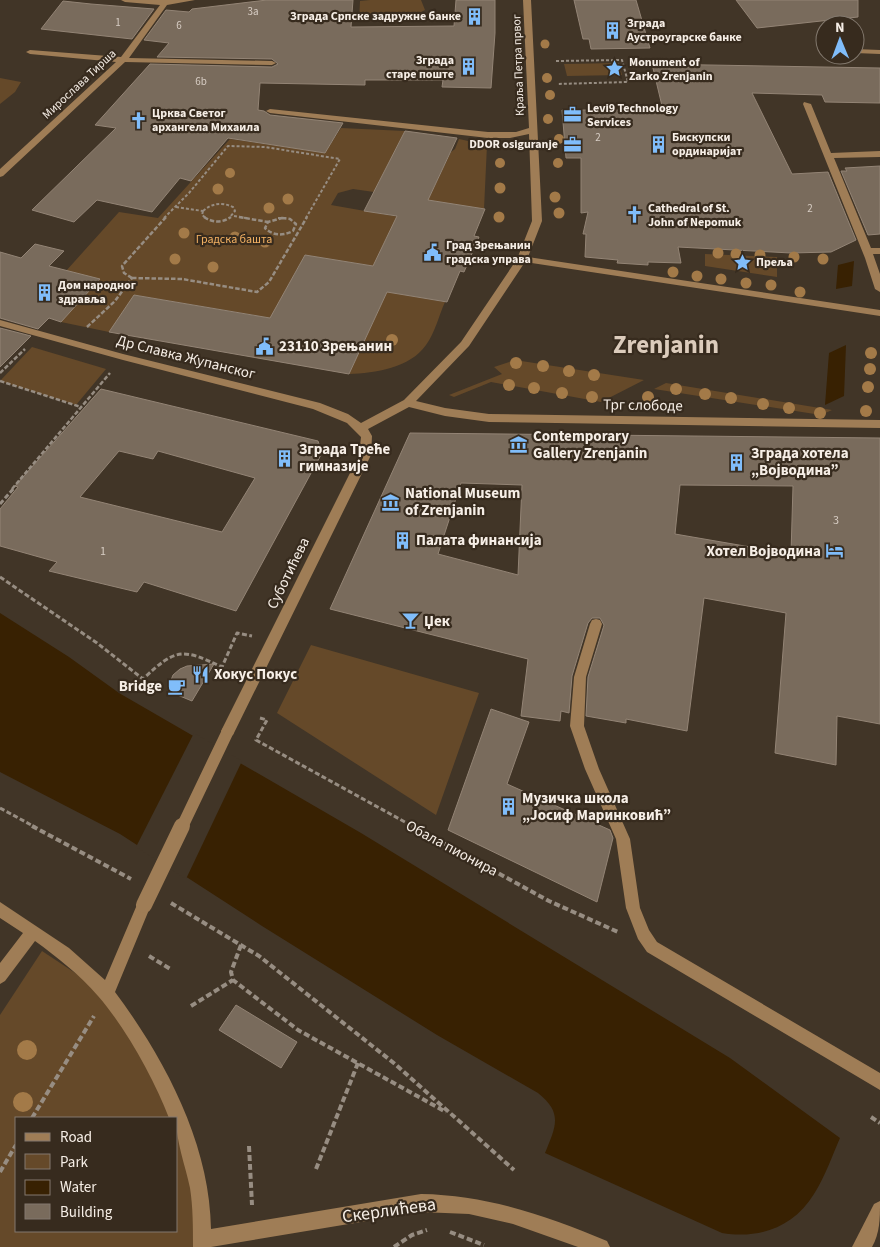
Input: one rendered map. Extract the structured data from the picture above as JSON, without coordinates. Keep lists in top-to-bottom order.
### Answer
{
  "streets": {
    "street": [
      "Краља Петра првог",
      "Мирослава Тирша",
      "Др Славка Жупанског",
      "Трг слободе",
      "Суботићева",
      "Скерлићева"
    ],
    "path": ["Обала пионира"]
  },
  "crossings": [
    ["Др Славка Жупанског", "Суботићева"]
  ],
  "districts": ["Zrenjanin"],
  "parks": ["Градска башта"],
  "places": {
    "building": [
      "Зграда Српске задружне банке",
      "Зграда Аустроугарске банке",
      "Зграда старе поште",
      "Бискупски ординаријат",
      "Дом народног здравља",
      "Зграда Треће гимназије",
      "Зграда хотела „Војводина”",
      "Палата финансија",
      "Музичка школа „Јосиф Маринковић”"
    ],
    "place": ["Monument of Zarko Zrenjanin", "Преља"],
    "office": ["Levi9 Technology Services", "DDOR osiguranje"],
    "church": ["Црква Светог архангела Михаила", "Cathedral of St. John of Nepomuk"],
    "public building": ["Град Зрењанин градска управа", "23110 Зрењанин"],
    "museum": ["Contemporary Gallery Zrenjanin", "National Museum of Zrenjanin"],
    "hotel": ["Хотел Војводина"],
    "bar": ["Џек"],
    "restaurant": ["Хокус Покус"],
    "cafe": ["Bridge"]
  },
  "house_numbers": [
    "3a",
    "1",
    "6",
    "6b",
    "2",
    "2",
    "3",
    "1"
  ],
  "legend": [
    "Road",
    "Park",
    "Water",
    "Building"
  ],
  "north": "top"
}
